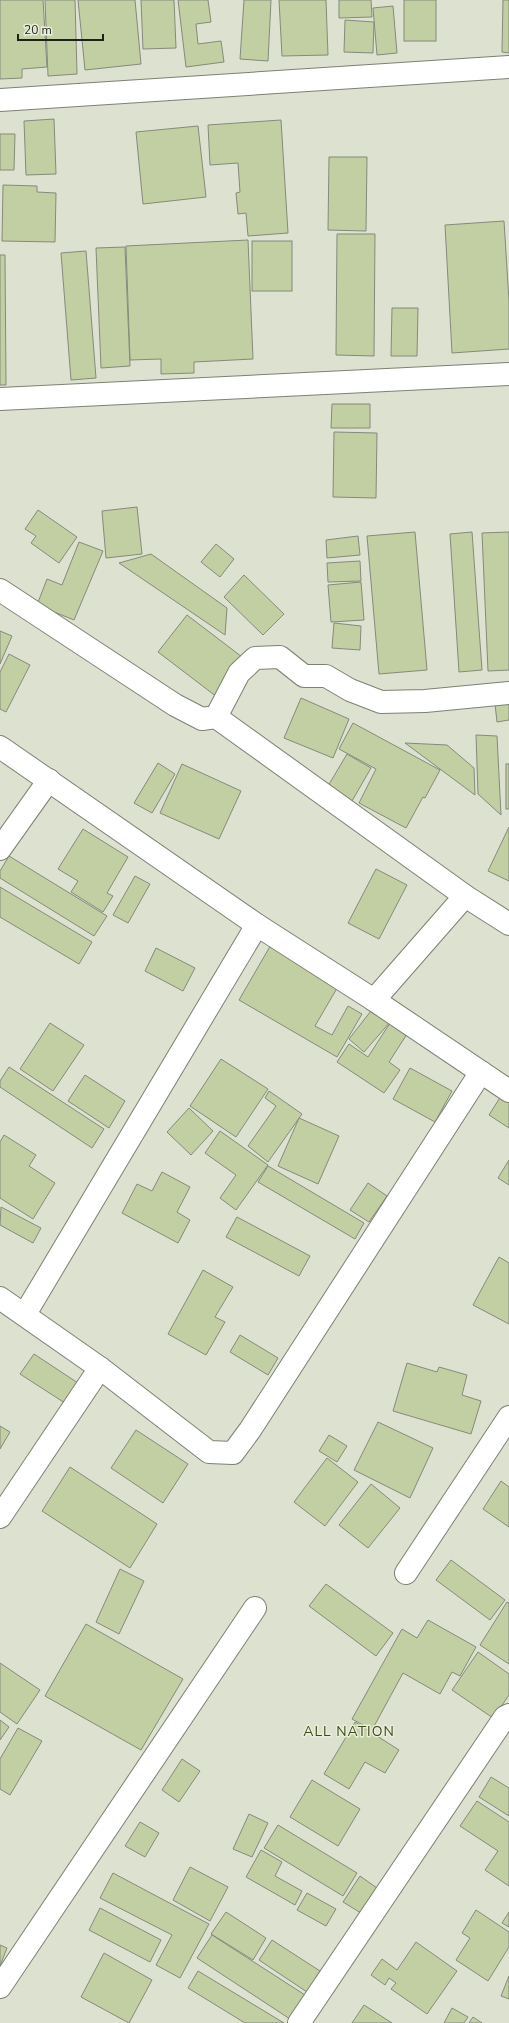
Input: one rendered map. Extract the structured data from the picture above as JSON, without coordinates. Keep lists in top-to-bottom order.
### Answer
{
  "districts": ["ALL NATION"],
  "scale_bar": "20 m"
}
